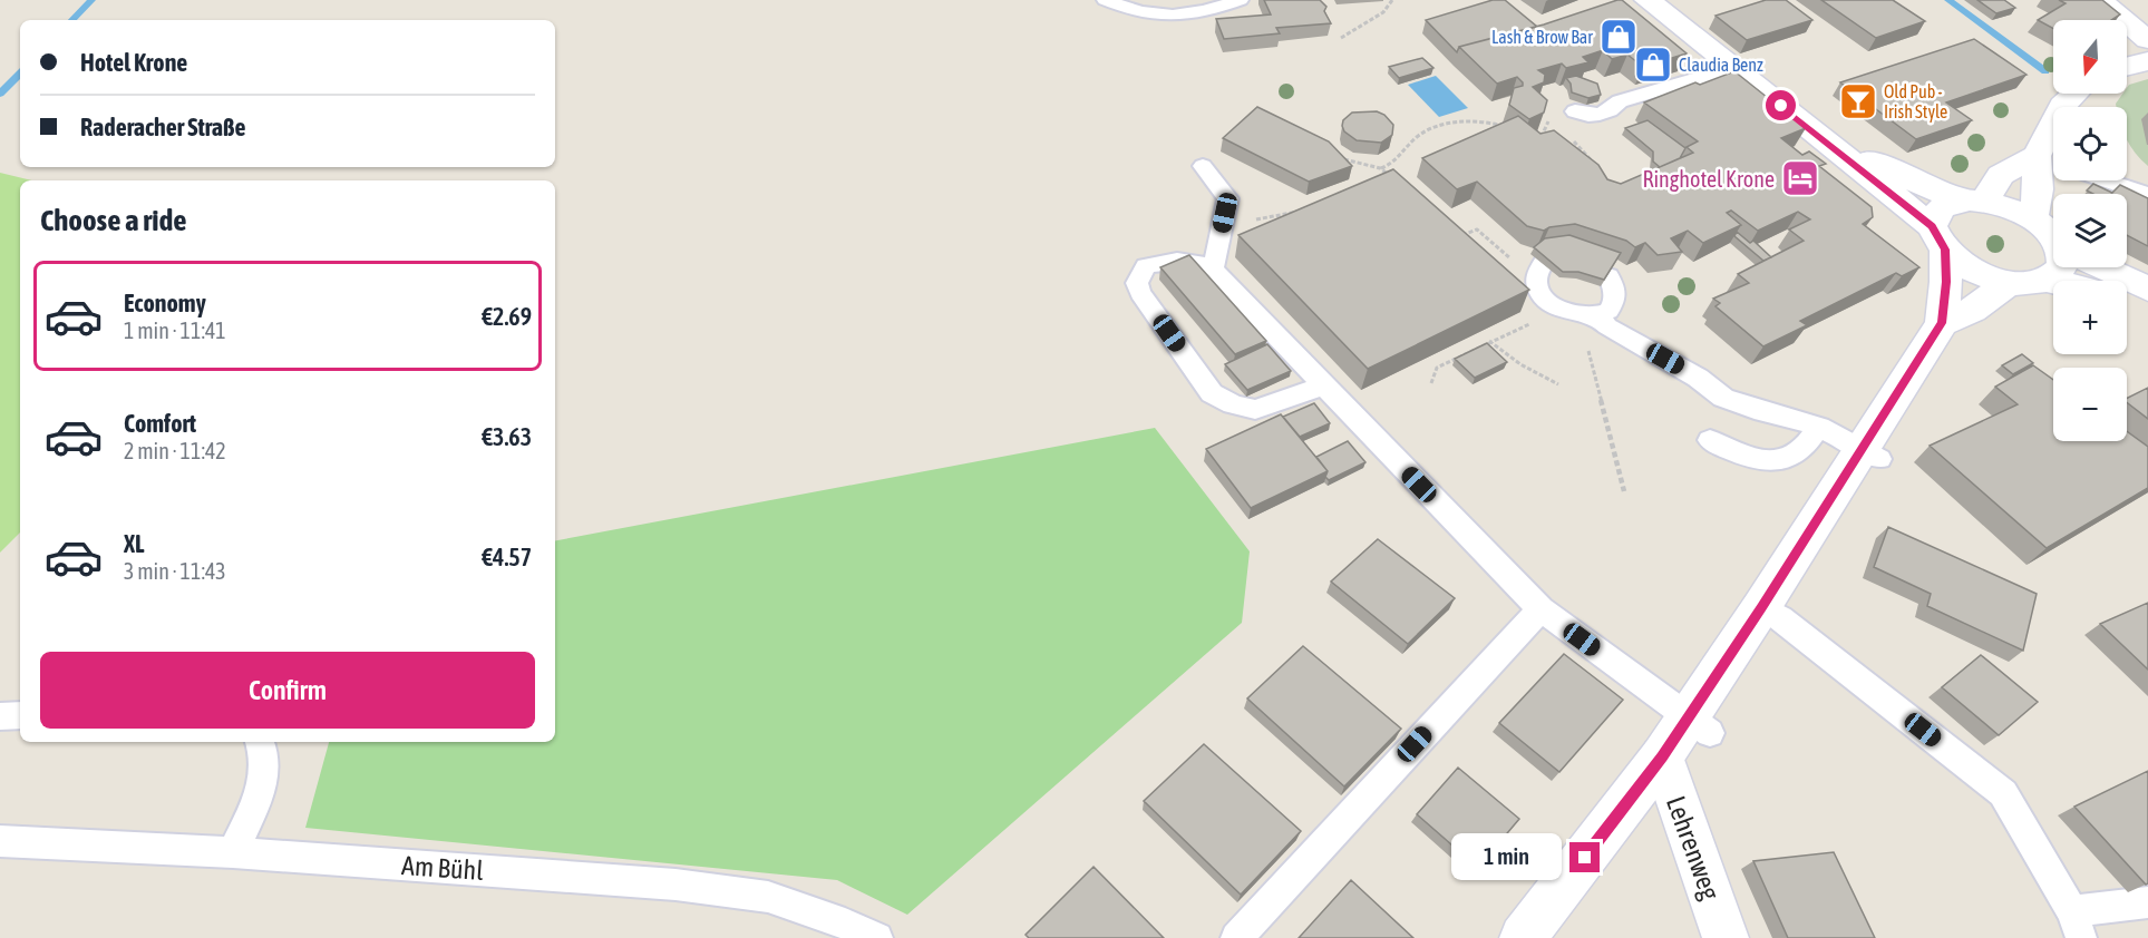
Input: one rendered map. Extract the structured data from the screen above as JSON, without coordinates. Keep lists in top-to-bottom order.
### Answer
{
  "streets": {
    "street": ["Lehrenweg"],
    "lane": ["Am Bühl"]
  },
  "places": {
    "shop": ["Lash & Brow Bar", "Claudia Benz"],
    "bar": ["Old Pub - Irish Style"],
    "hotel": ["Ringhotel Krone"]
  },
  "north": "bottom",
  "page": {
    "map_buttons": ["+", "−"],
    "banner": ["Hotel Krone", "Raderacher Straße"],
    "heading": "Choose a ride",
    "list": [
      {
        "name": "Economy",
        "note": "1 min · 11:41",
        "value": "€2.69"
      },
      {
        "name": "Comfort",
        "note": "2 min · 11:42",
        "value": "€3.63"
      },
      {
        "name": "XL",
        "note": "3 min · 11:43",
        "value": "€4.57"
      }
    ],
    "buttons": "Confirm",
    "bubble": "1 min"
  }
}
